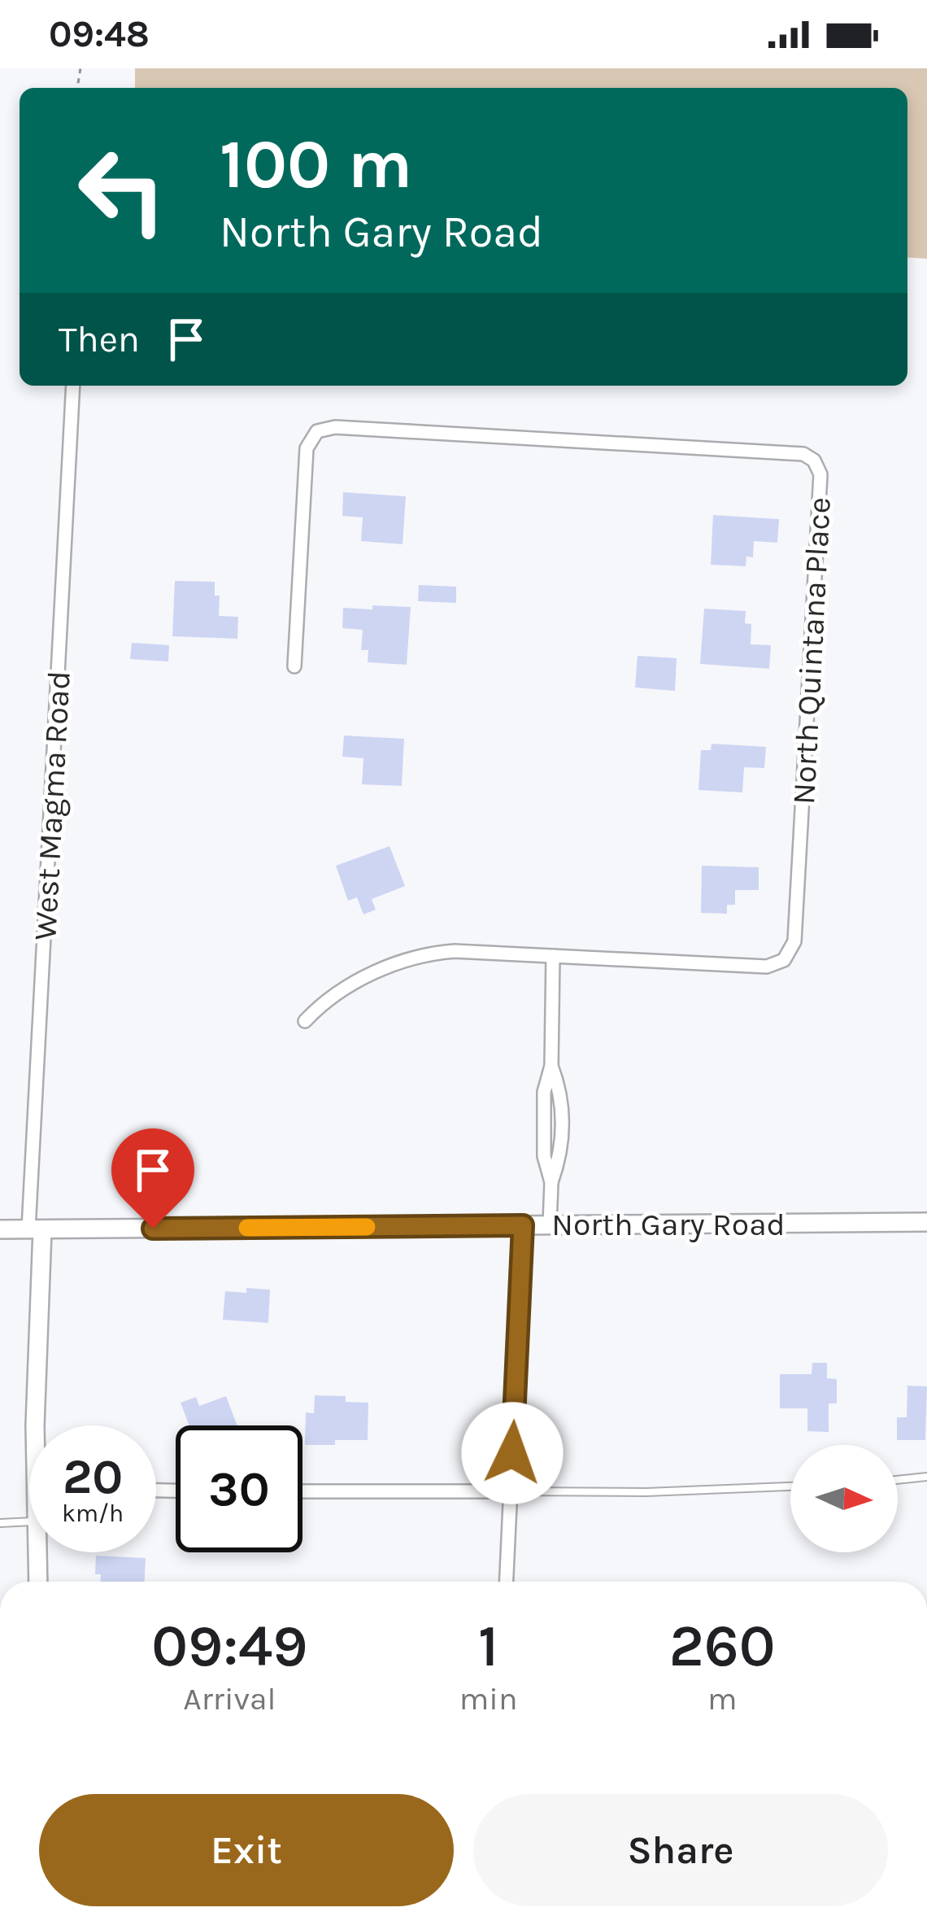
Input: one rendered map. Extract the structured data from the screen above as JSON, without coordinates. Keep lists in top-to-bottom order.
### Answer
{
  "streets": {
    "street": ["North Quintana Place", "West Magma Road", "North Gary Road"]
  },
  "crossings": [
    ["West Magma Road", "North Gary Road"]
  ],
  "north": "right",
  "page": {
    "status": "09:48",
    "turn": ["100 m", "North Gary Road"],
    "then": "Then",
    "speed": "20 km/h",
    "limit": "30",
    "eta": [
      "09:49",
      "Arrival",
      "1",
      "min",
      "260",
      "m"
    ],
    "buttons": ["Exit", "Share"]
  }
}
